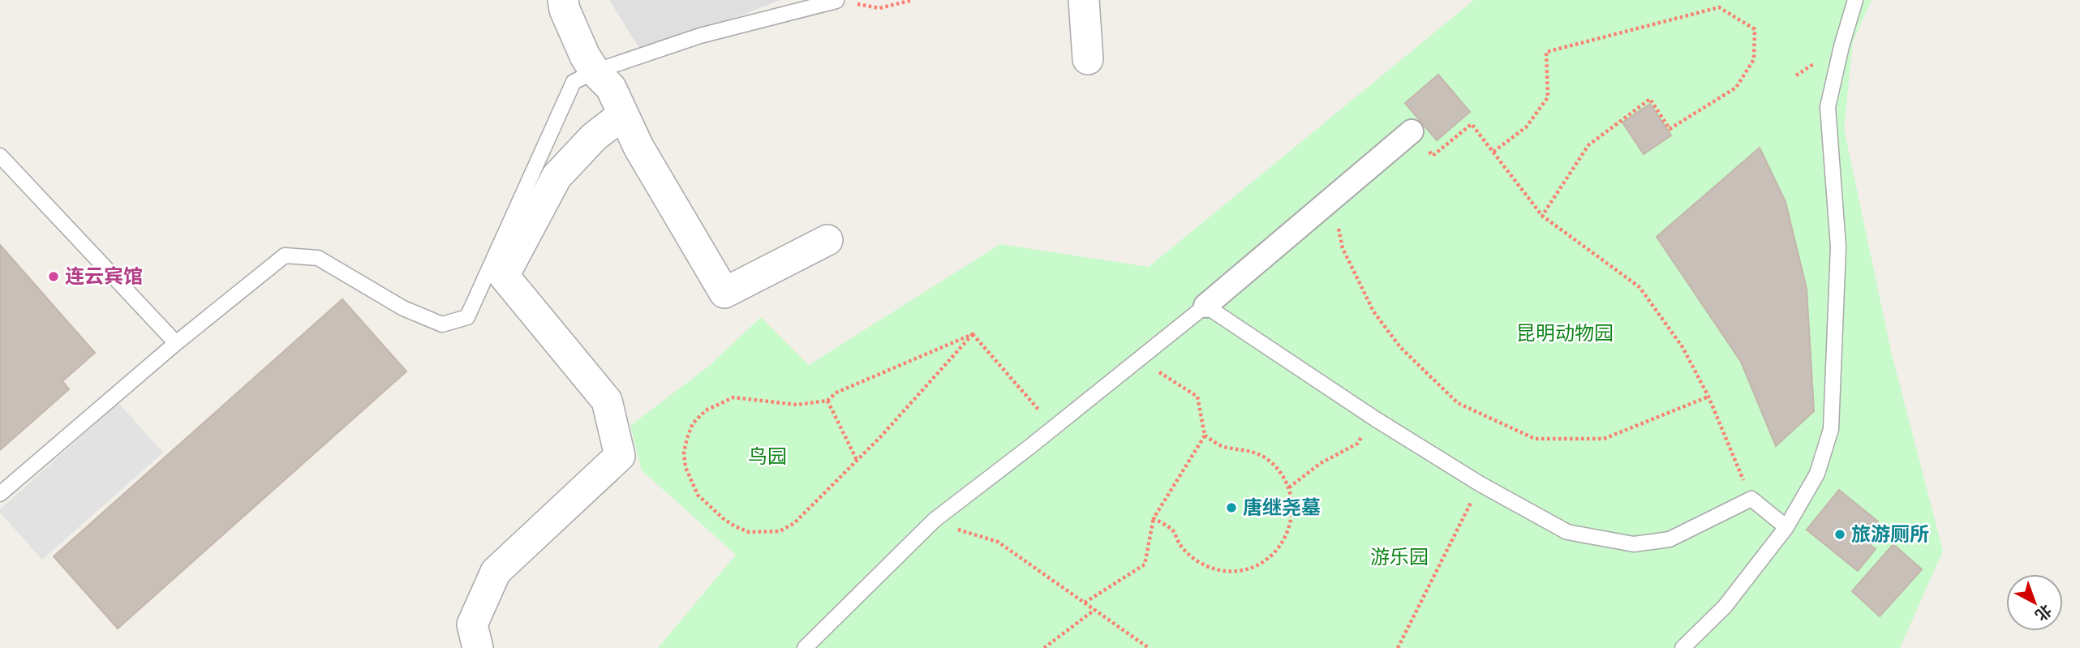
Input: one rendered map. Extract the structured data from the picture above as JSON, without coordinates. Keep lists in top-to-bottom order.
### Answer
{
  "parks": ["昆明动物园", "鸟园", "游乐园"],
  "places": ["连云宾馆", "唐继尧墓", "旅游厕所"],
  "north": "bottom right"
}
